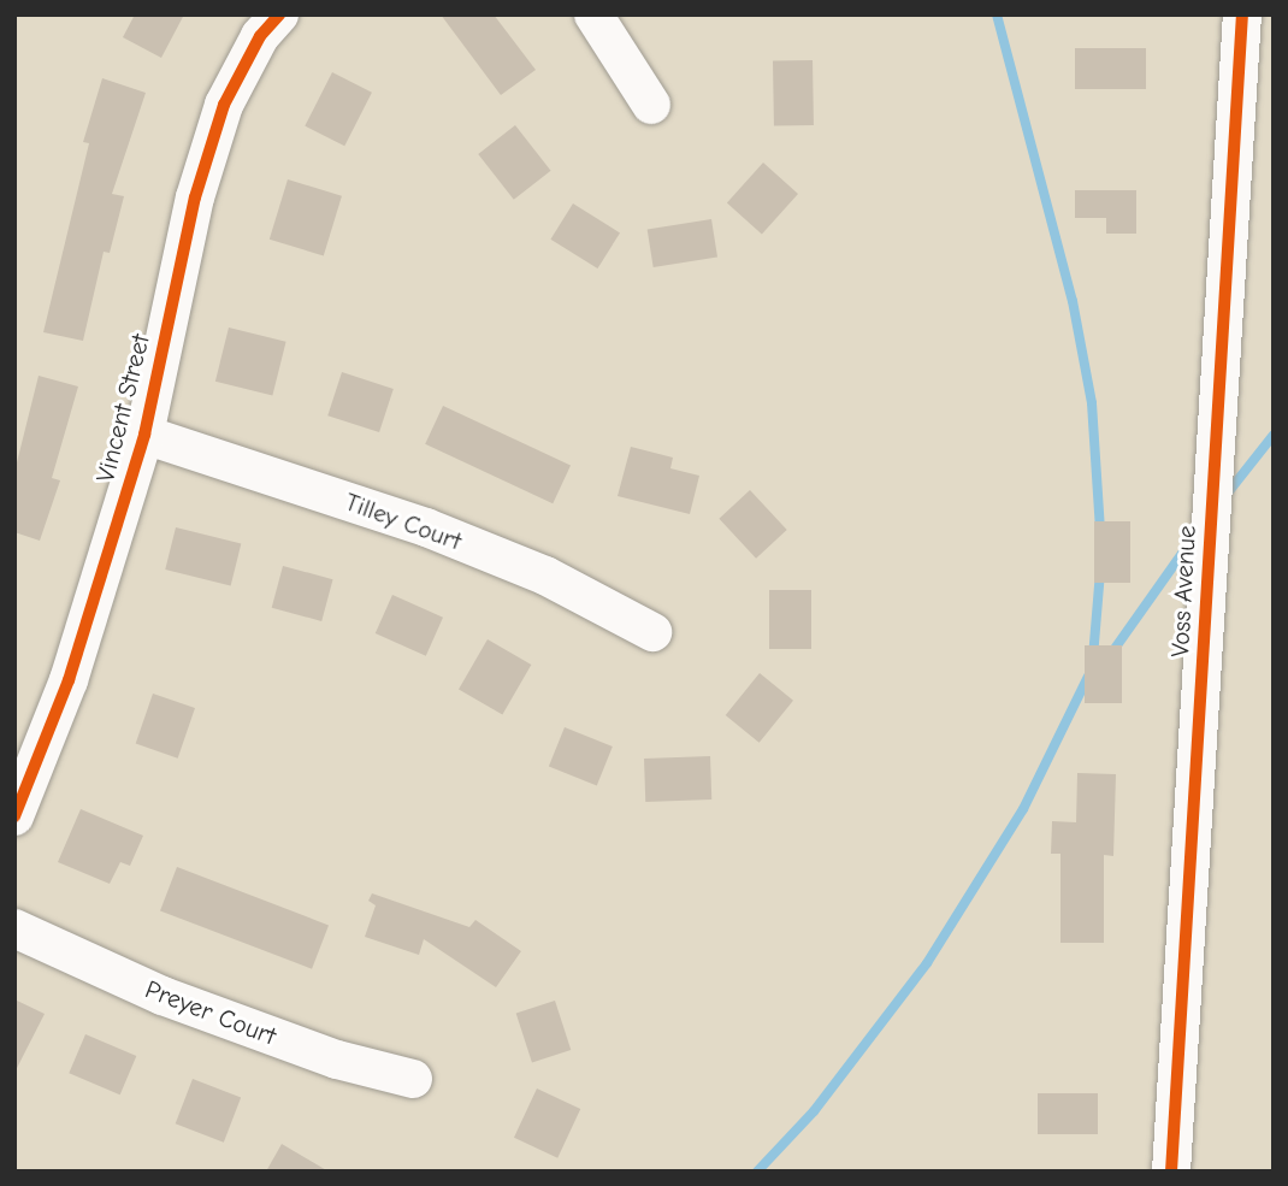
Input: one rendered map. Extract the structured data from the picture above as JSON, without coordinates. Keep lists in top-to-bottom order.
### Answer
{
  "streets": {
    "street": [
      "Vincent Street",
      "Tilley Court",
      "Voss Avenue",
      "Preyer Court"
    ]
  },
  "crossings": [
    ["Vincent Street", "Tilley Court"]
  ]
}
